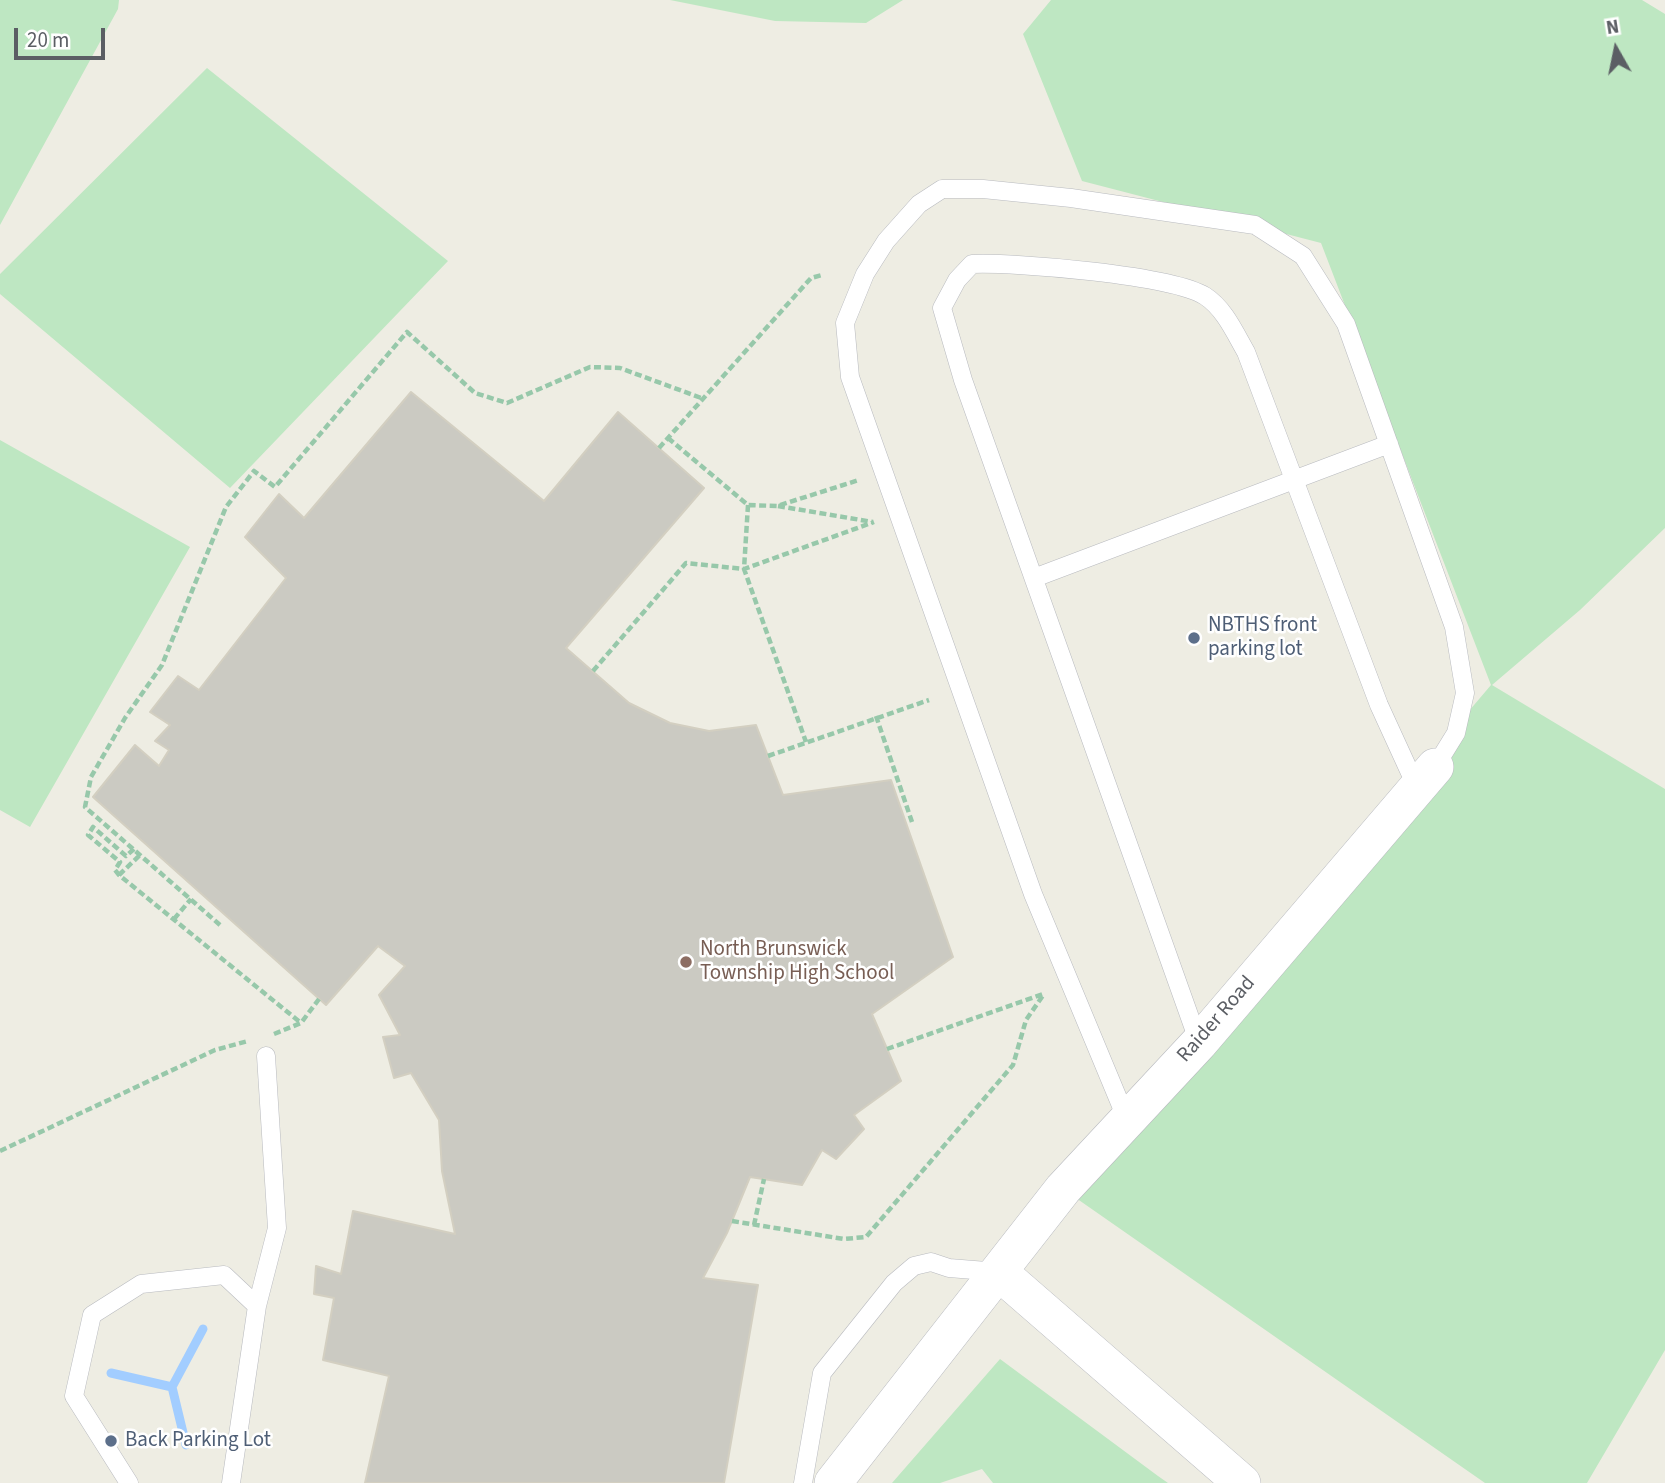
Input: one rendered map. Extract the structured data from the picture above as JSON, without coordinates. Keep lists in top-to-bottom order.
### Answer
{
  "streets": {
    "street": ["Raider Road"]
  },
  "places": ["NBTHS front parking lot", "North Brunswick Township High School", "Back Parking Lot"],
  "scale_bar": "20 m",
  "north": "top"
}
